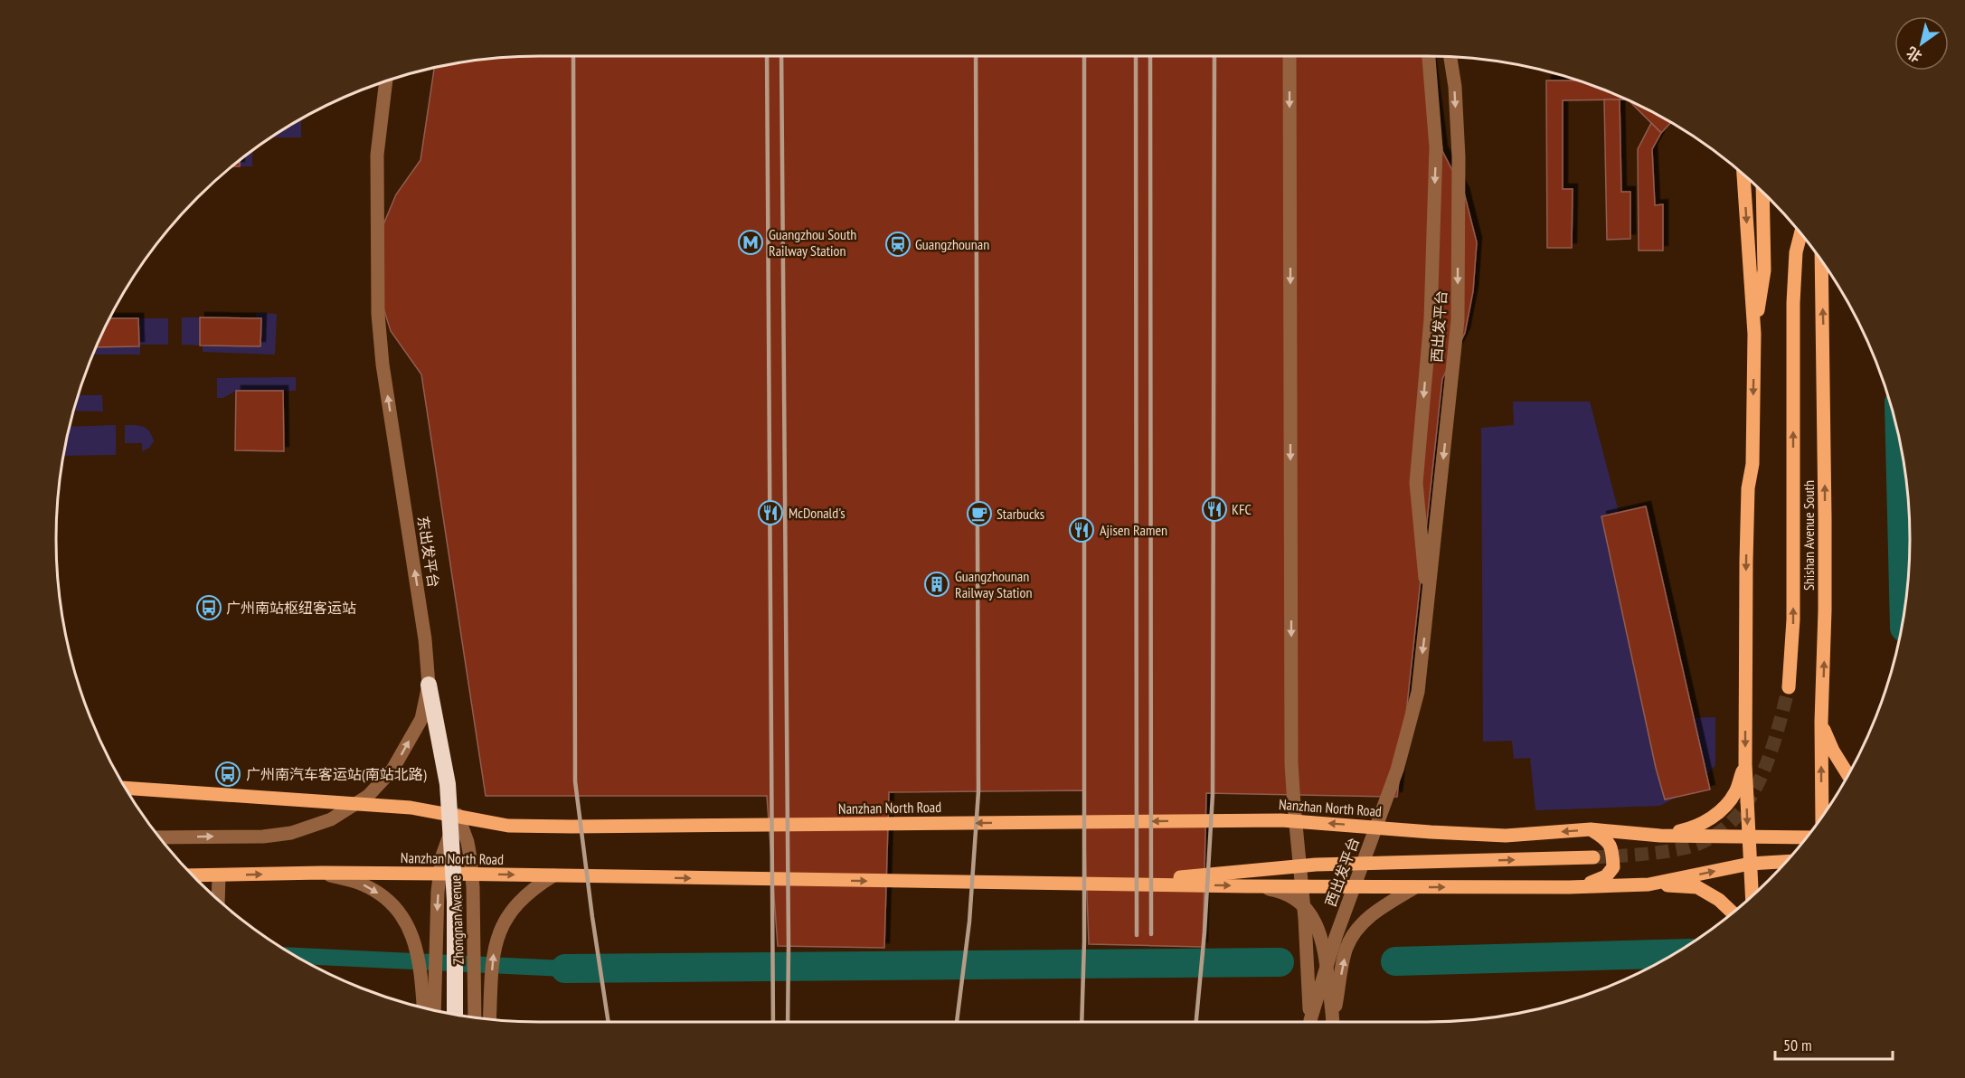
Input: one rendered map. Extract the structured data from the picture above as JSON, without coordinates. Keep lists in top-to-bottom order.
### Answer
{
  "streets": {
    "main road": ["Shishan Avenue South", "Nanzhan North Road"],
    "street": ["西出发平台", "东出发平台", "Zhongnan Avenue"]
  },
  "crossings": [
    ["Nanzhan North Road", "Zhongnan Avenue"]
  ],
  "one_way": ["西出发平台", "东出发平台"],
  "places": {
    "metro station": ["Guangzhou South Railway Station"],
    "station": ["Guangzhounan"],
    "restaurant": ["KFC", "McDonald's", "Ajisen Ramen"],
    "cafe": ["Starbucks"],
    "building": ["Guangzhounan Railway Station"],
    "bus stop": ["广州南站枢纽客运站", "广州南汽车客运站(南站北路)"]
  },
  "scale_bar": "50 m",
  "north": "bottom left"
}
